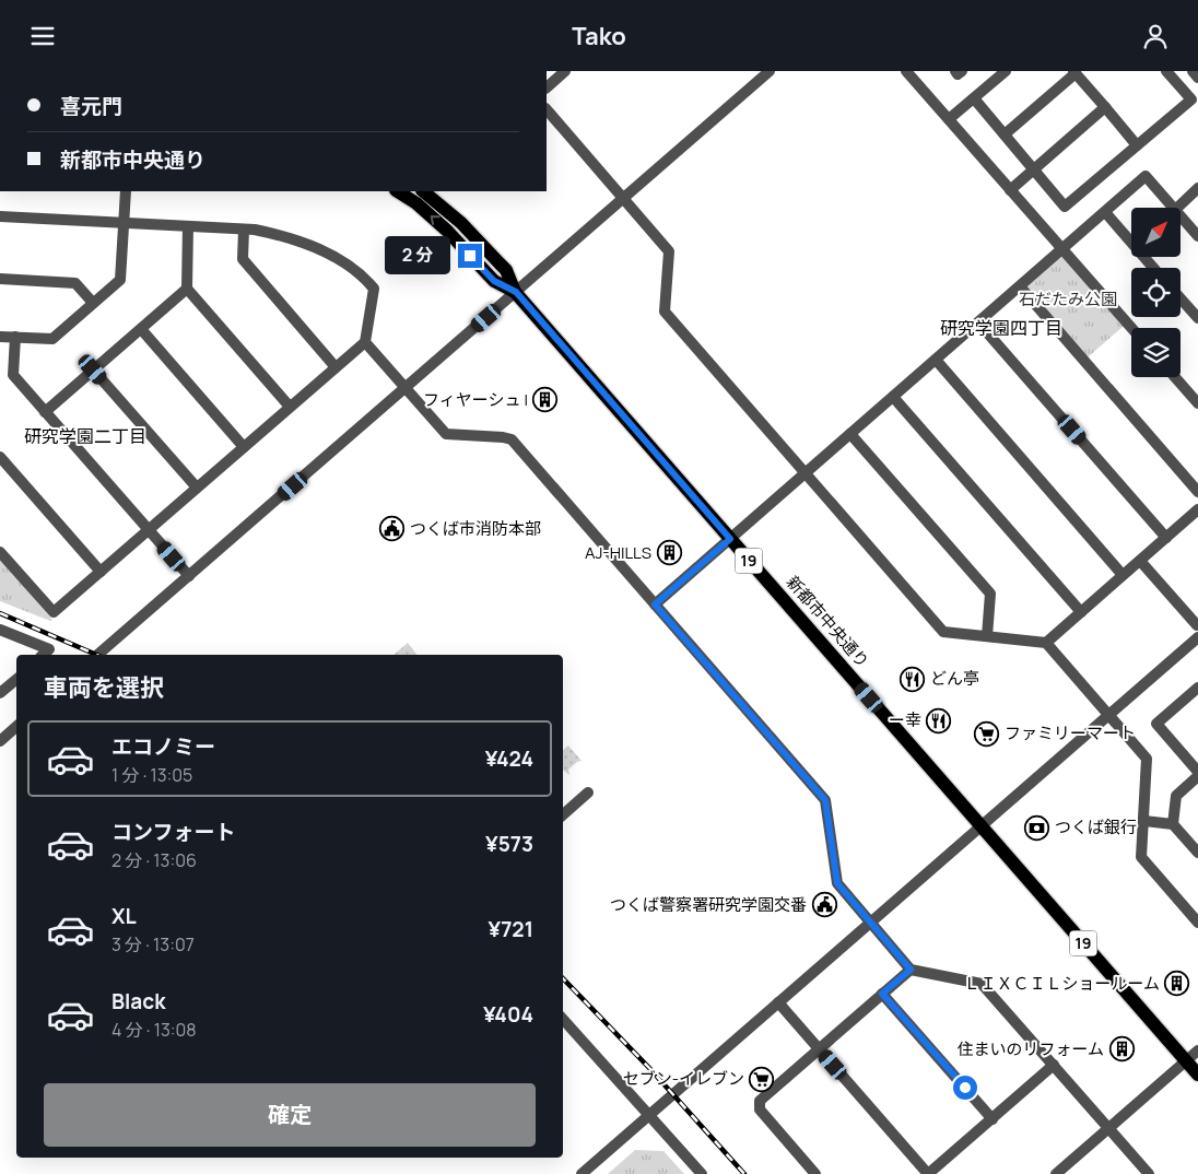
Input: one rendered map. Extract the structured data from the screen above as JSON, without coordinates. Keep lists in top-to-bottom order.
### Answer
{
  "streets": {
    "main road": ["19", "新都市中央通り"]
  },
  "districts": ["研究学園四丁目", "研究学園二丁目"],
  "parks": ["石だたみ公園"],
  "places": {
    "building": [
      "フィヤーシュ I",
      "AJ-HILLS",
      "ＬＩＸＣＩＬショールーム",
      "住まいのリフォーム"
    ],
    "public building": ["つくば市消防本部", "つくば警察署研究学園交番"],
    "restaurant": ["どん亭", "ー幸"],
    "supermarket": ["ファミリーマート", "セブン-イレブン"],
    "bank": ["つくば銀行"]
  },
  "north": "top right",
  "page": {
    "header": "Tako",
    "banner": ["喜元門", "新都市中央通り"],
    "bubble": "2 分",
    "heading": "車両を選択",
    "list": [
      {
        "name": "エコノミー",
        "note": "1 分 · 13:05",
        "value": "¥424"
      },
      {
        "name": "コンフォート",
        "note": "2 分 · 13:06",
        "value": "¥573"
      },
      {
        "name": "XL",
        "note": "3 分 · 13:07",
        "value": "¥721"
      },
      {
        "name": "Black",
        "note": "4 分 · 13:08",
        "value": "¥404"
      }
    ],
    "buttons": "確定"
  }
}
